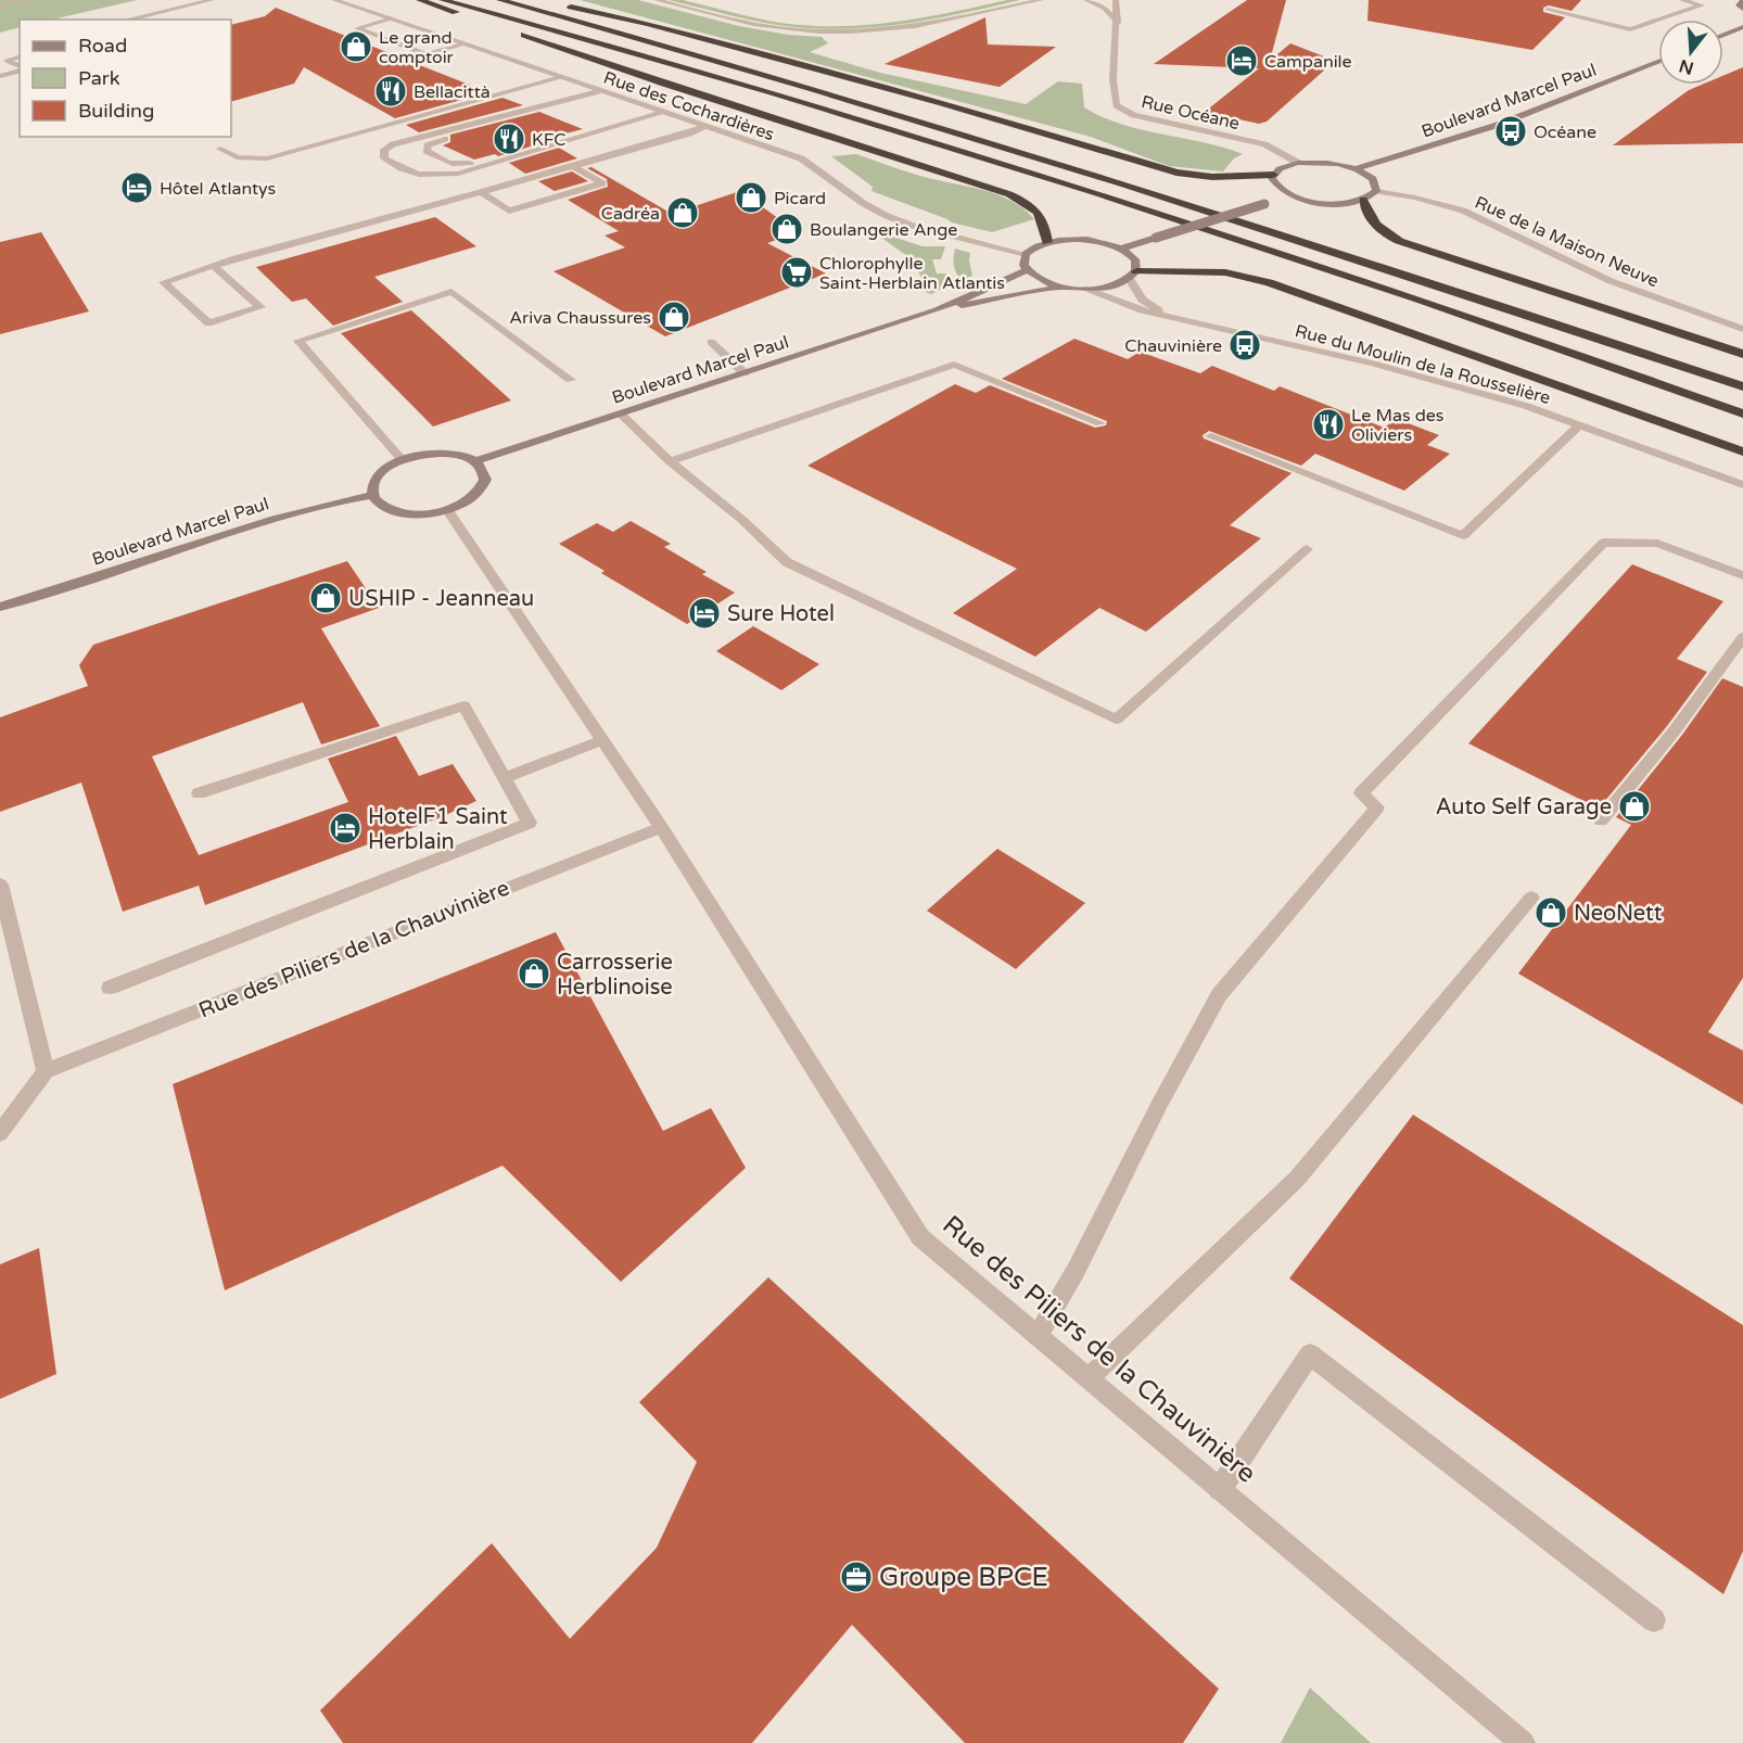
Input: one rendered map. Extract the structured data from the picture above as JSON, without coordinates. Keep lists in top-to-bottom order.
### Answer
{
  "streets": {
    "street": [
      "Boulevard Marcel Paul",
      "Rue des Cochardières",
      "Rue Océane",
      "Rue de la Maison Neuve",
      "Rue du Moulin de la Rousselière",
      "Rue des Piliers de la Chauvinière"
    ]
  },
  "places": {
    "shop": [
      "Le grand comptoir",
      "Picard",
      "Cadréa",
      "Boulangerie Ange",
      "Ariva Chaussures",
      "USHIP - Jeanneau",
      "Auto Self Garage",
      "NeoNett",
      "Carrosserie Herblinoise"
    ],
    "hotel": [
      "Campanile",
      "Hôtel Atlantys",
      "Sure Hotel",
      "HotelF1 Saint Herblain"
    ],
    "restaurant": ["Bellacittà", "KFC", "Le Mas des Oliviers"],
    "bus stop": ["Océane", "Chauvinière"],
    "supermarket": ["Chlorophylle Saint-Herblain Atlantis"],
    "office": ["Groupe BPCE"]
  },
  "legend": ["Road", "Park", "Building"],
  "north": "bottom"
}
